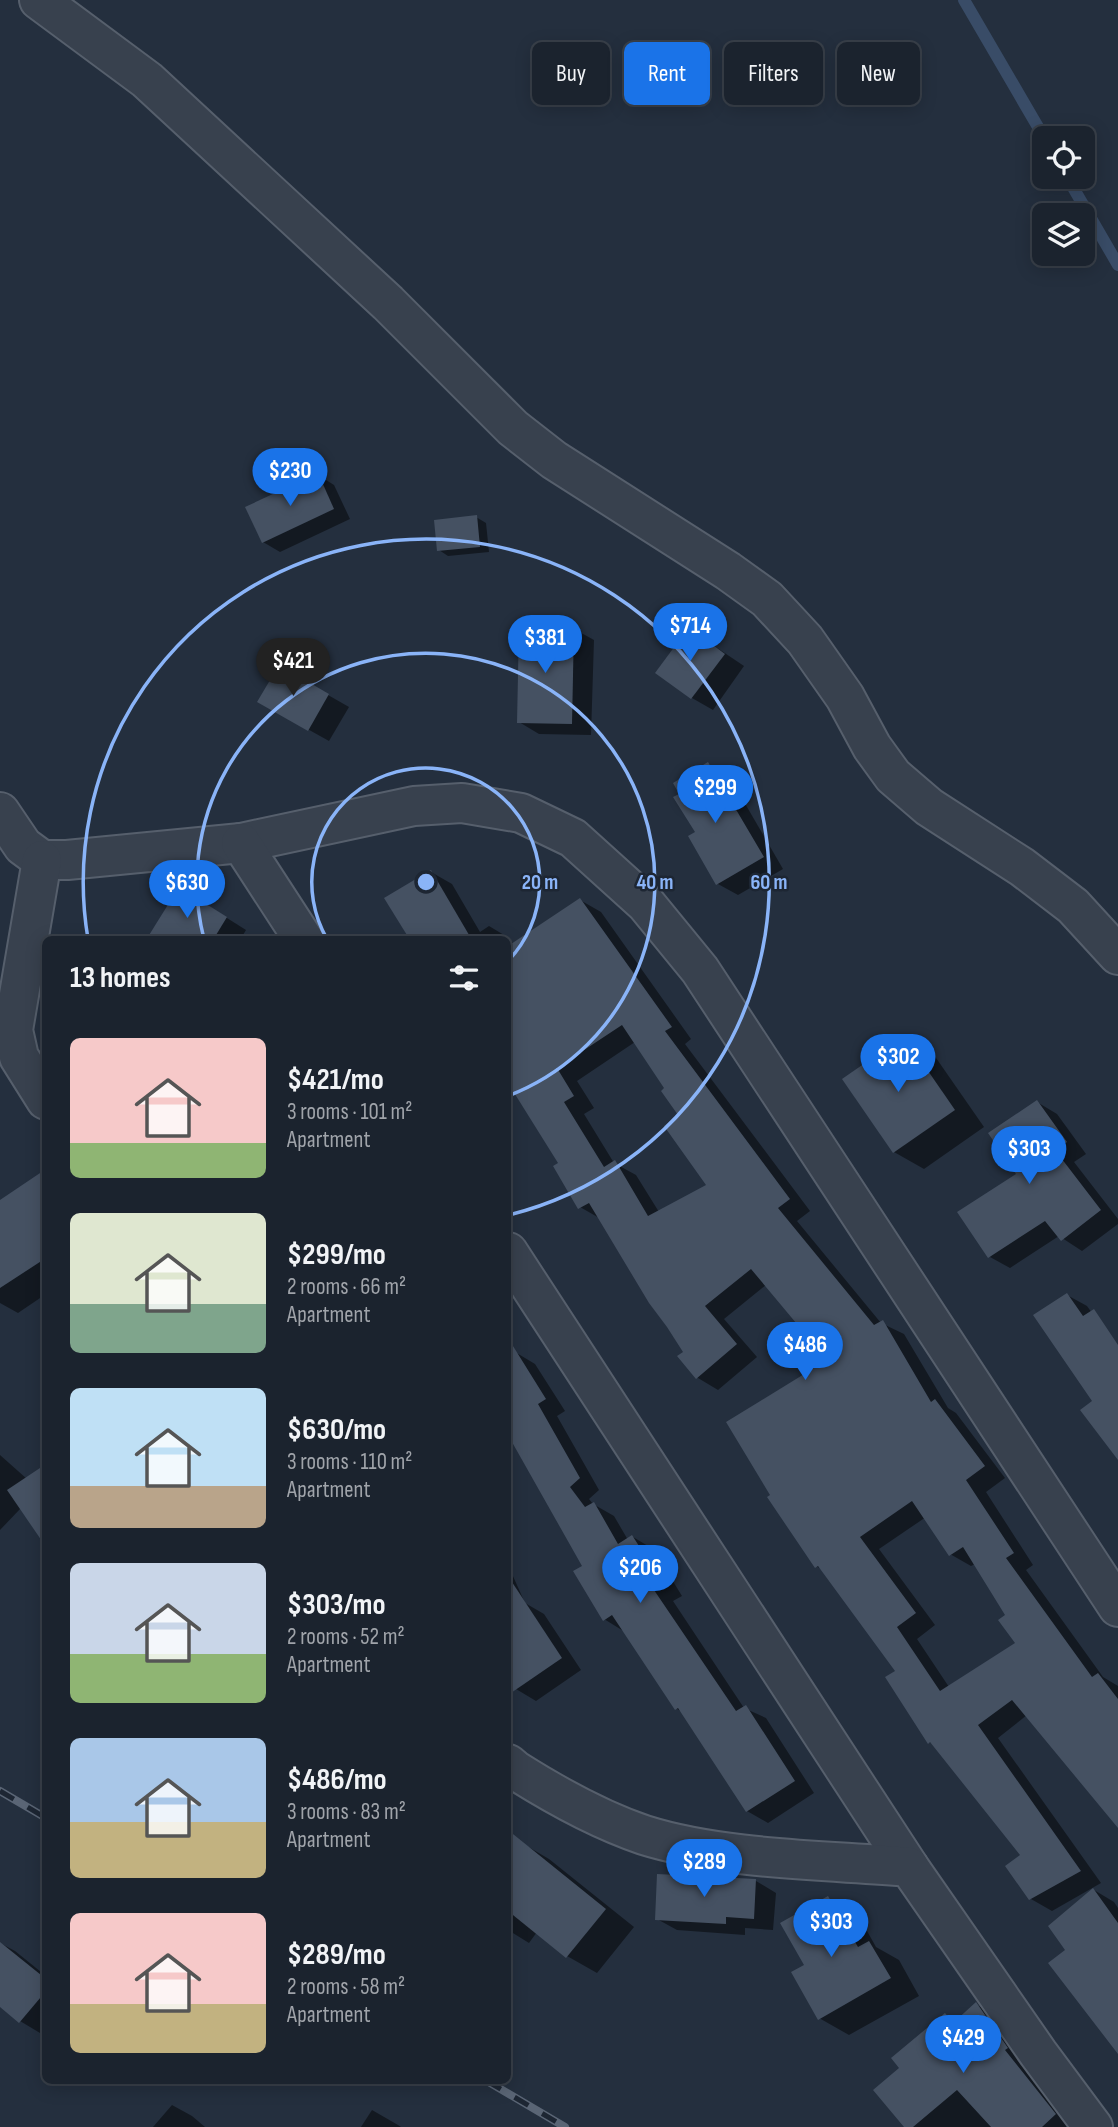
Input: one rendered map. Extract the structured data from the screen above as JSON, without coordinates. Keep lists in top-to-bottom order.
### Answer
{
  "page": {
    "chip": [
      "Buy",
      "Rent",
      "Filters",
      "New"
    ],
    "price": [
      "$230",
      "$714",
      "$381",
      "$421",
      "$299",
      "$630",
      "$302",
      "$303",
      "$486",
      "$206",
      "$289",
      "$303",
      "$429"
    ],
    "heading": "13 homes",
    "list": [
      {
        "name": "$421/mo",
        "note": "3 rooms · 101 m² · Apartment"
      },
      {
        "name": "$299/mo",
        "note": "2 rooms · 66 m² · Apartment"
      },
      {
        "name": "$630/mo",
        "note": "3 rooms · 110 m² · Apartment"
      },
      {
        "name": "$303/mo",
        "note": "2 rooms · 52 m² · Apartment"
      },
      {
        "name": "$486/mo",
        "note": "3 rooms · 83 m² · Apartment"
      },
      {
        "name": "$289/mo",
        "note": "2 rooms · 58 m² · Apartment"
      }
    ]
  },
  "rings": ["20 m", "40 m", "60 m"]
}
